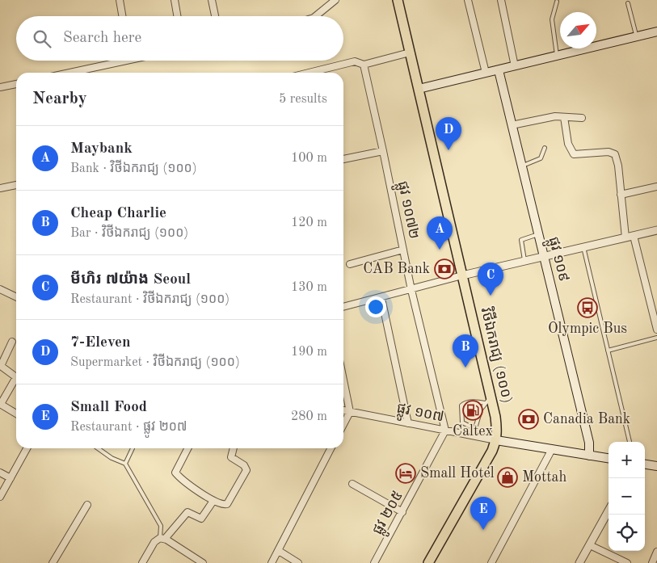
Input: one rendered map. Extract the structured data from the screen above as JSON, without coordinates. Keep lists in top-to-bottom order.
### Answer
{
  "streets": {
    "main road": ["ផ្លូវ ១០៩", "វិថីឯករាជ្យ (១០០)"],
    "street": ["ផ្លូវ ១០៧២", "ផ្លូវ ១០៧", "ផ្លូវ ២០៥"]
  },
  "crossings": [
    ["ផ្លូវ ១០៧២", "ផ្លូវ ១០៧"],
    ["ផ្លូវ ១០៧២", "ផ្លូវ ២០៥"],
    ["វិថីឯករាជ្យ (១០០)", "ផ្លូវ ១០៧"],
    ["ផ្លូវ ១០៧", "ផ្លូវ ២០៥"]
  ],
  "places": {
    "bank": ["CAB Bank", "Canadia Bank"],
    "bus stop": ["Olympic Bus"],
    "fuel station": ["Caltex"],
    "hotel": ["Small Hotel"],
    "shop": ["Mottah"]
  },
  "north": "top right",
  "page": {
    "search": "Search here",
    "heading": ["Nearby", "5 results"],
    "pins": [
      "D",
      "A",
      "C",
      "B",
      "E"
    ],
    "list": [
      {
        "mark": "A",
        "name": "Maybank",
        "note": "Bank · វិថីឯករាជ្យ (១០០)",
        "value": "100 m"
      },
      {
        "mark": "B",
        "name": "Cheap Charlie",
        "note": "Bar · វិថីឯករាជ្យ (១០០)",
        "value": "120 m"
      },
      {
        "mark": "C",
        "name": "មីហិរ ៧យ៉ាង Seoul",
        "note": "Restaurant · វិថីឯករាជ្យ (១០០)",
        "value": "130 m"
      },
      {
        "mark": "D",
        "name": "7-Eleven",
        "note": "Supermarket · វិថីឯករាជ្យ (១០០)",
        "value": "190 m"
      },
      {
        "mark": "E",
        "name": "Small Food",
        "note": "Restaurant · ផ្លូវ ២០៧",
        "value": "280 m"
      }
    ],
    "map_buttons": ["+", "−"]
  }
}
